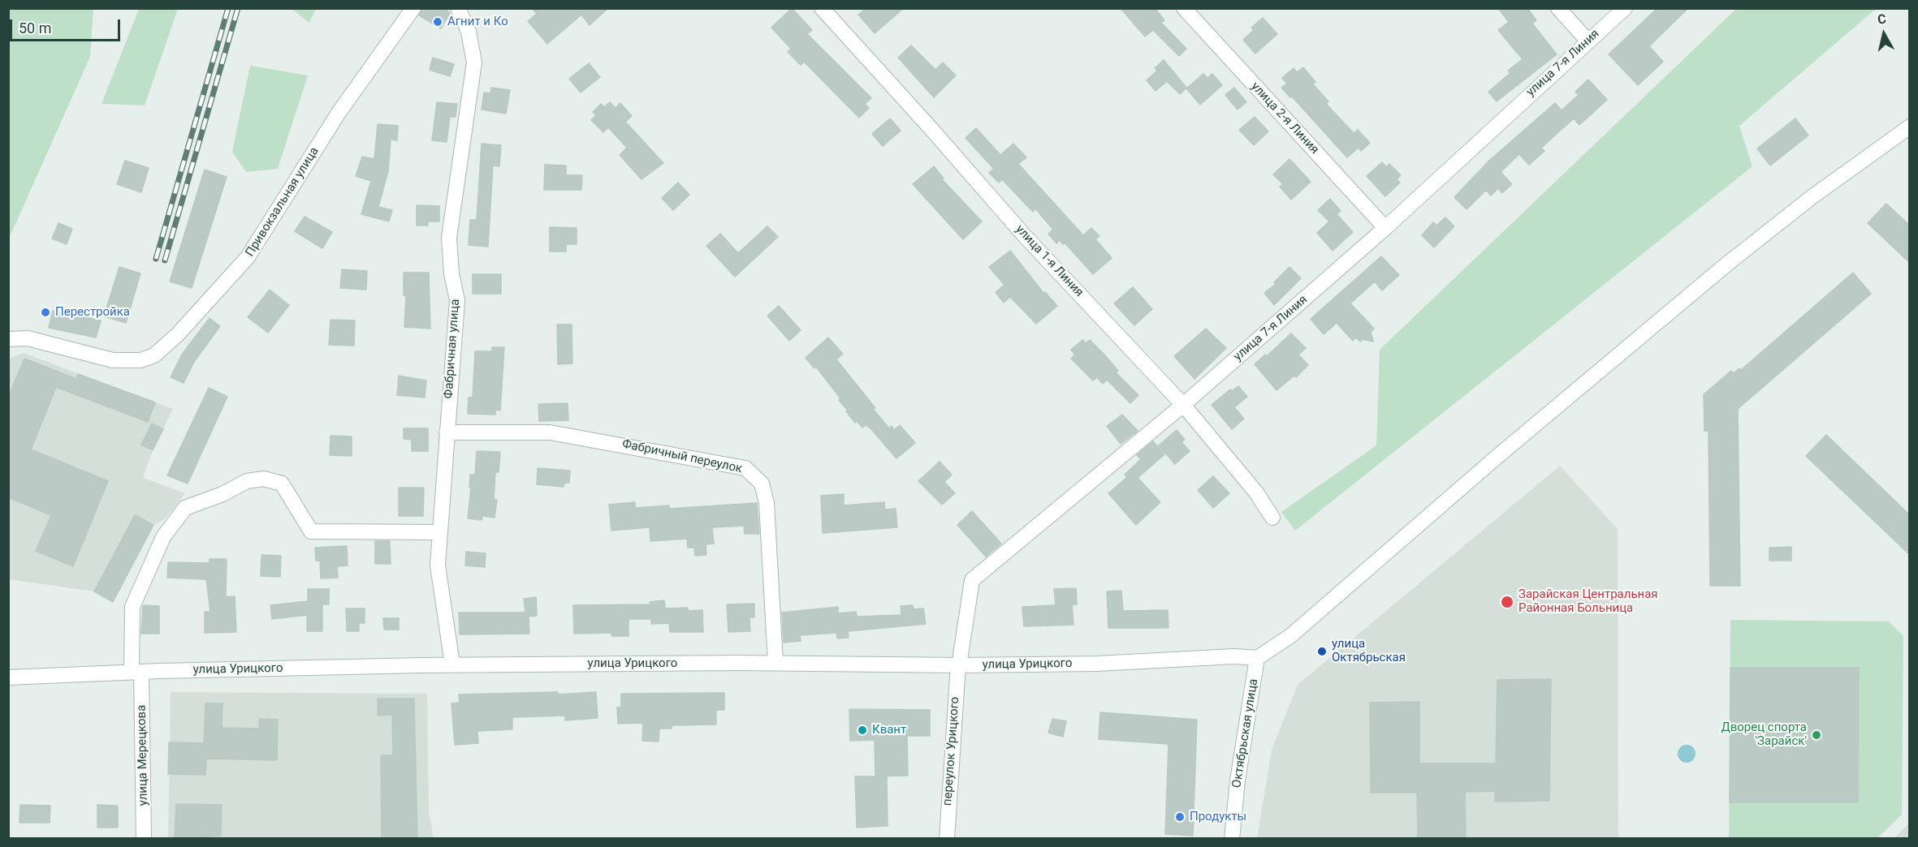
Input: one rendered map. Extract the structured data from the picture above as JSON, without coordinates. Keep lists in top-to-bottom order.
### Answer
{
  "streets": {
    "street": [
      "улица 7-я Линия",
      "улица 2-я Линия",
      "Привокзальная улица",
      "улица 1-я Линия",
      "Фабричная улица",
      "Фабричный переулок",
      "улица Урицкого",
      "Октябрьская улица",
      "переулок Урицкого",
      "улица Мерецкова"
    ]
  },
  "crossings": [
    ["улица 7-я Линия", "улица 2-я Линия"],
    ["улица 7-я Линия", "улица 1-я Линия"],
    ["улица 7-я Линия", "улица Урицкого"],
    ["улица 7-я Линия", "переулок Урицкого"],
    ["Фабричная улица", "Фабричный переулок"],
    ["Фабричная улица", "улица Урицкого"],
    ["Фабричная улица", "улица Мерецкова"],
    ["Фабричный переулок", "улица Урицкого"],
    ["улица Урицкого", "Октябрьская улица"],
    ["улица Урицкого", "переулок Урицкого"],
    ["улица Урицкого", "улица Мерецкова"]
  ],
  "places": [
    "Агнит и Ко",
    "Перестройка",
    "Зарайская Центральная Районная Больница",
    "улица Октябрьская",
    "Квант",
    "Дворец спорта 'Зарайск'",
    "Продукты"
  ],
  "scale_bar": "50 m",
  "north": "top"
}
